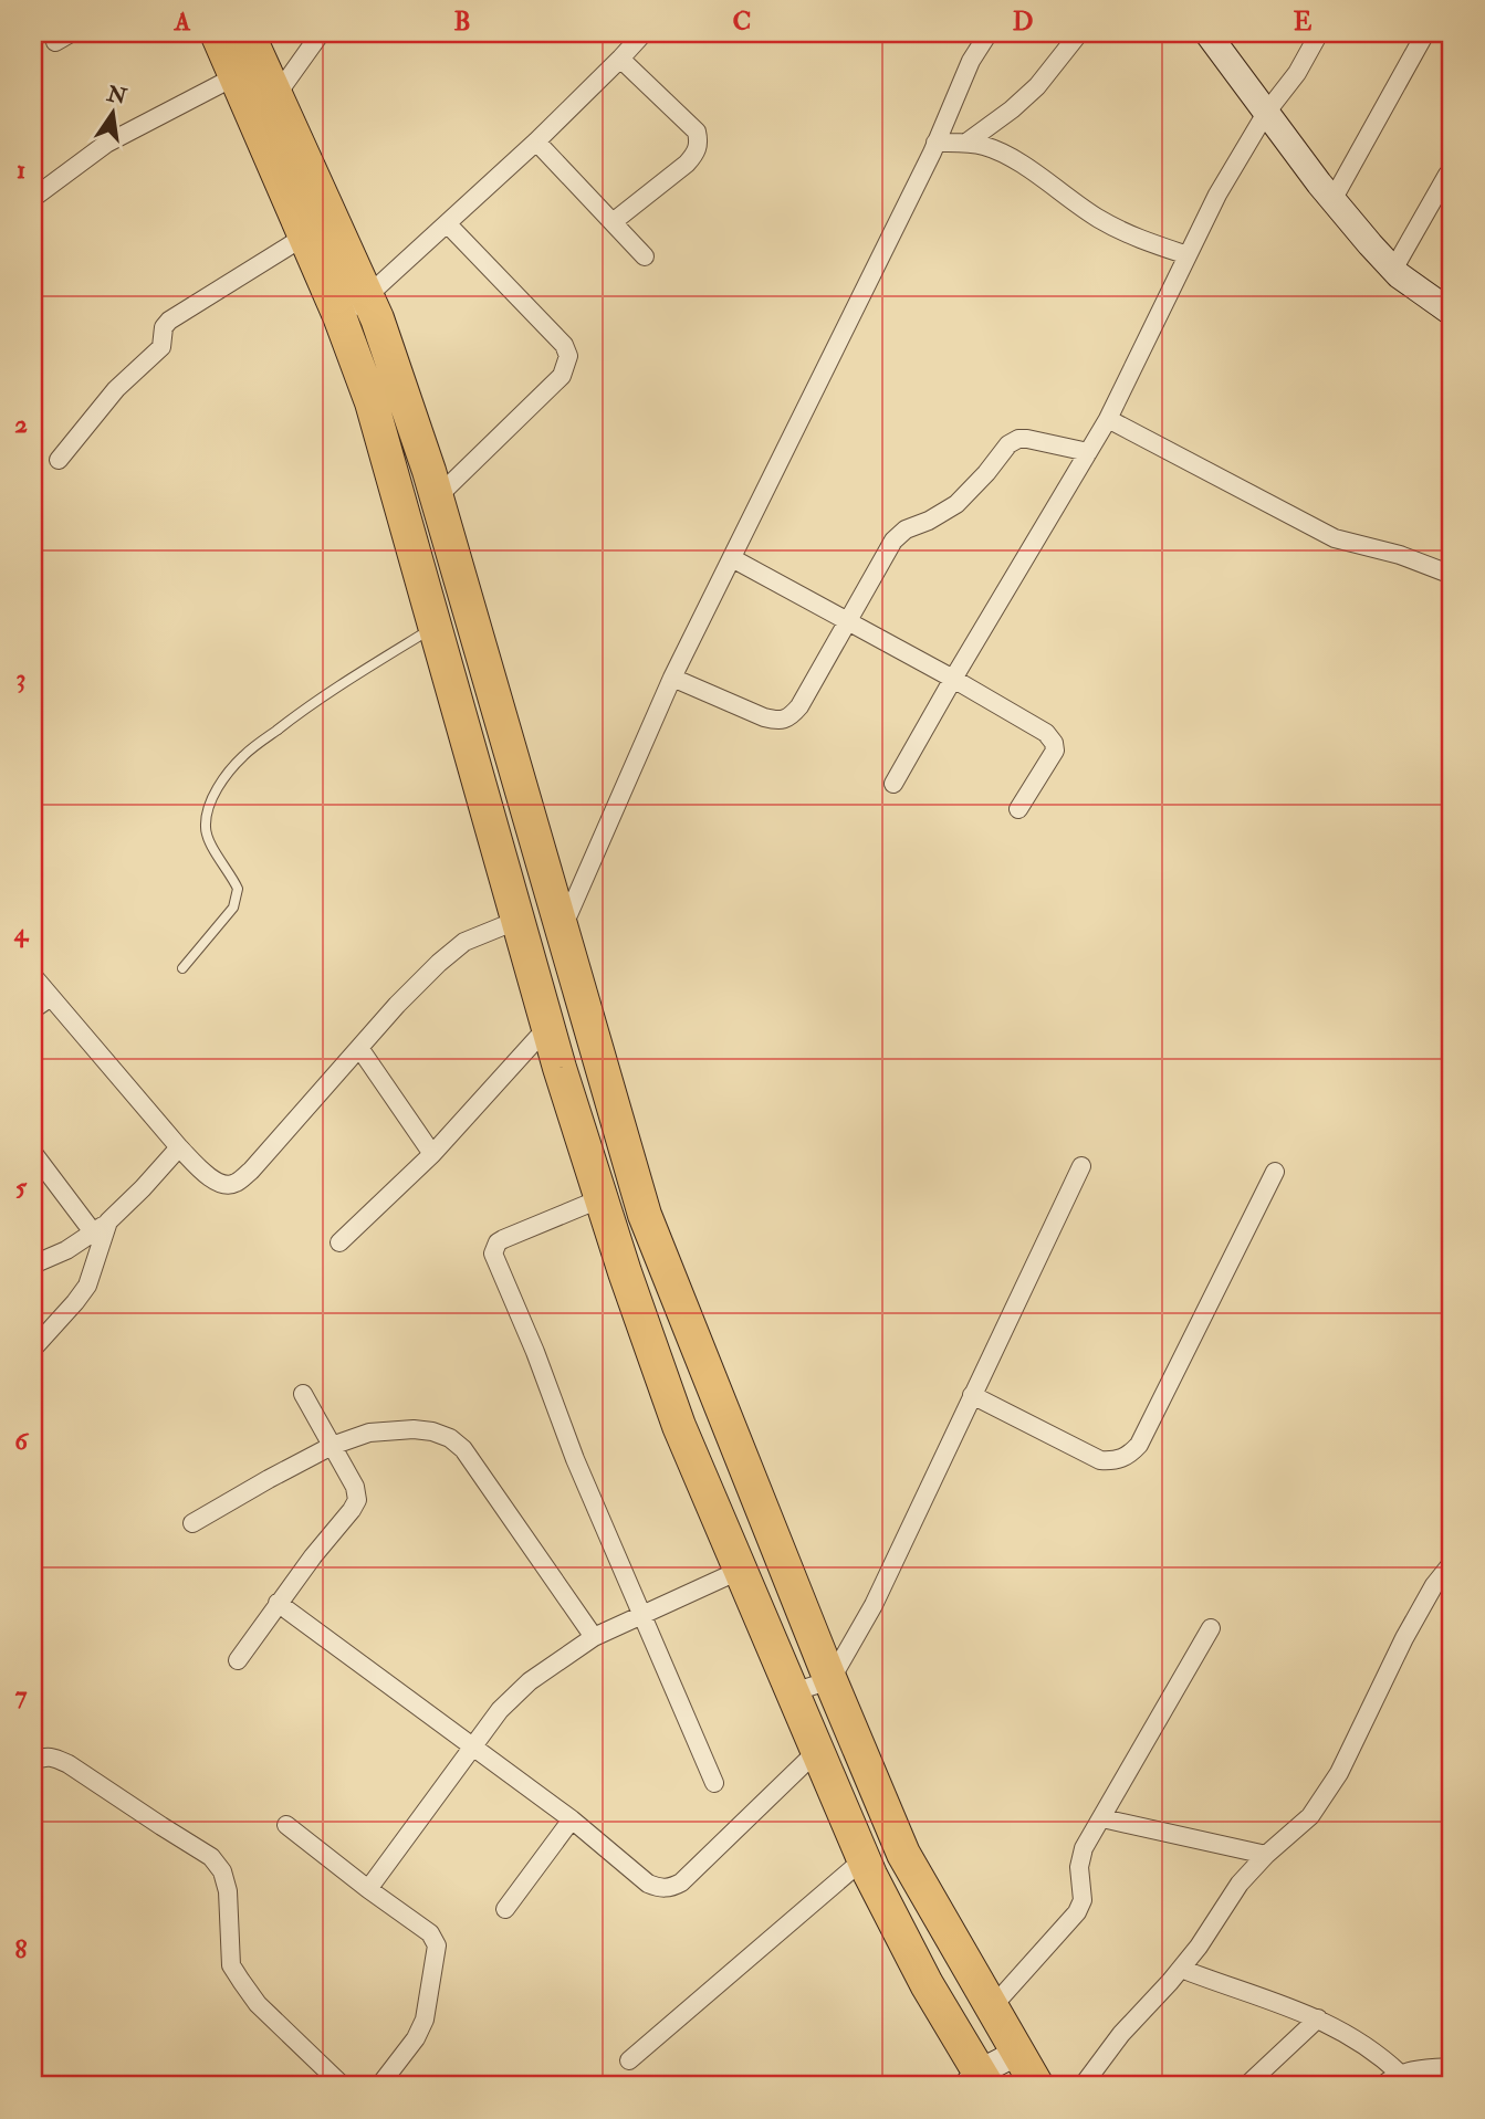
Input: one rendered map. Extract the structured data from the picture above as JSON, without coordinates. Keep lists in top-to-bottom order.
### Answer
{
  "north": "top",
  "grid": {
    "columns": [
      "A",
      "B",
      "C",
      "D",
      "E"
    ],
    "rows": [
      "1",
      "2",
      "3",
      "4",
      "5",
      "6",
      "7",
      "8"
    ]
  }
}
